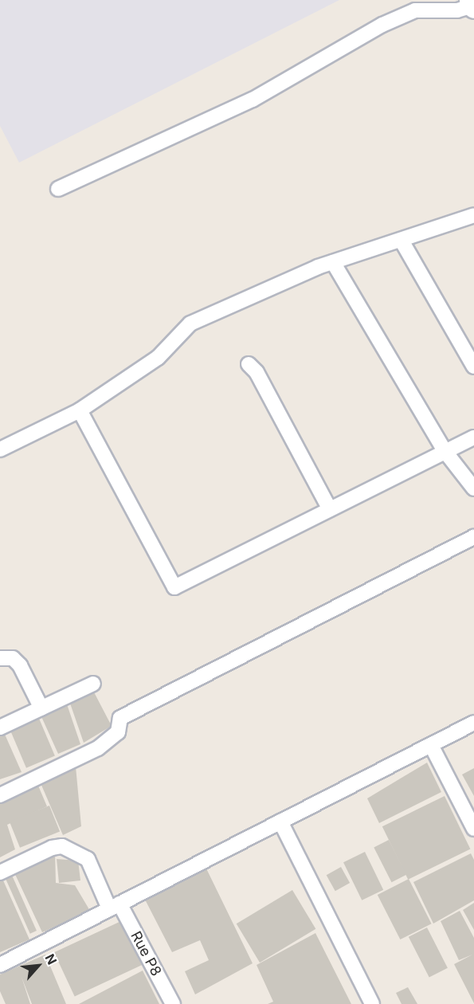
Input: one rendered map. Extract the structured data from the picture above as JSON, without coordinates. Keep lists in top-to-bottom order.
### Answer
{
  "streets": {
    "street": ["Rue P8"]
  },
  "north": "top right"
}
